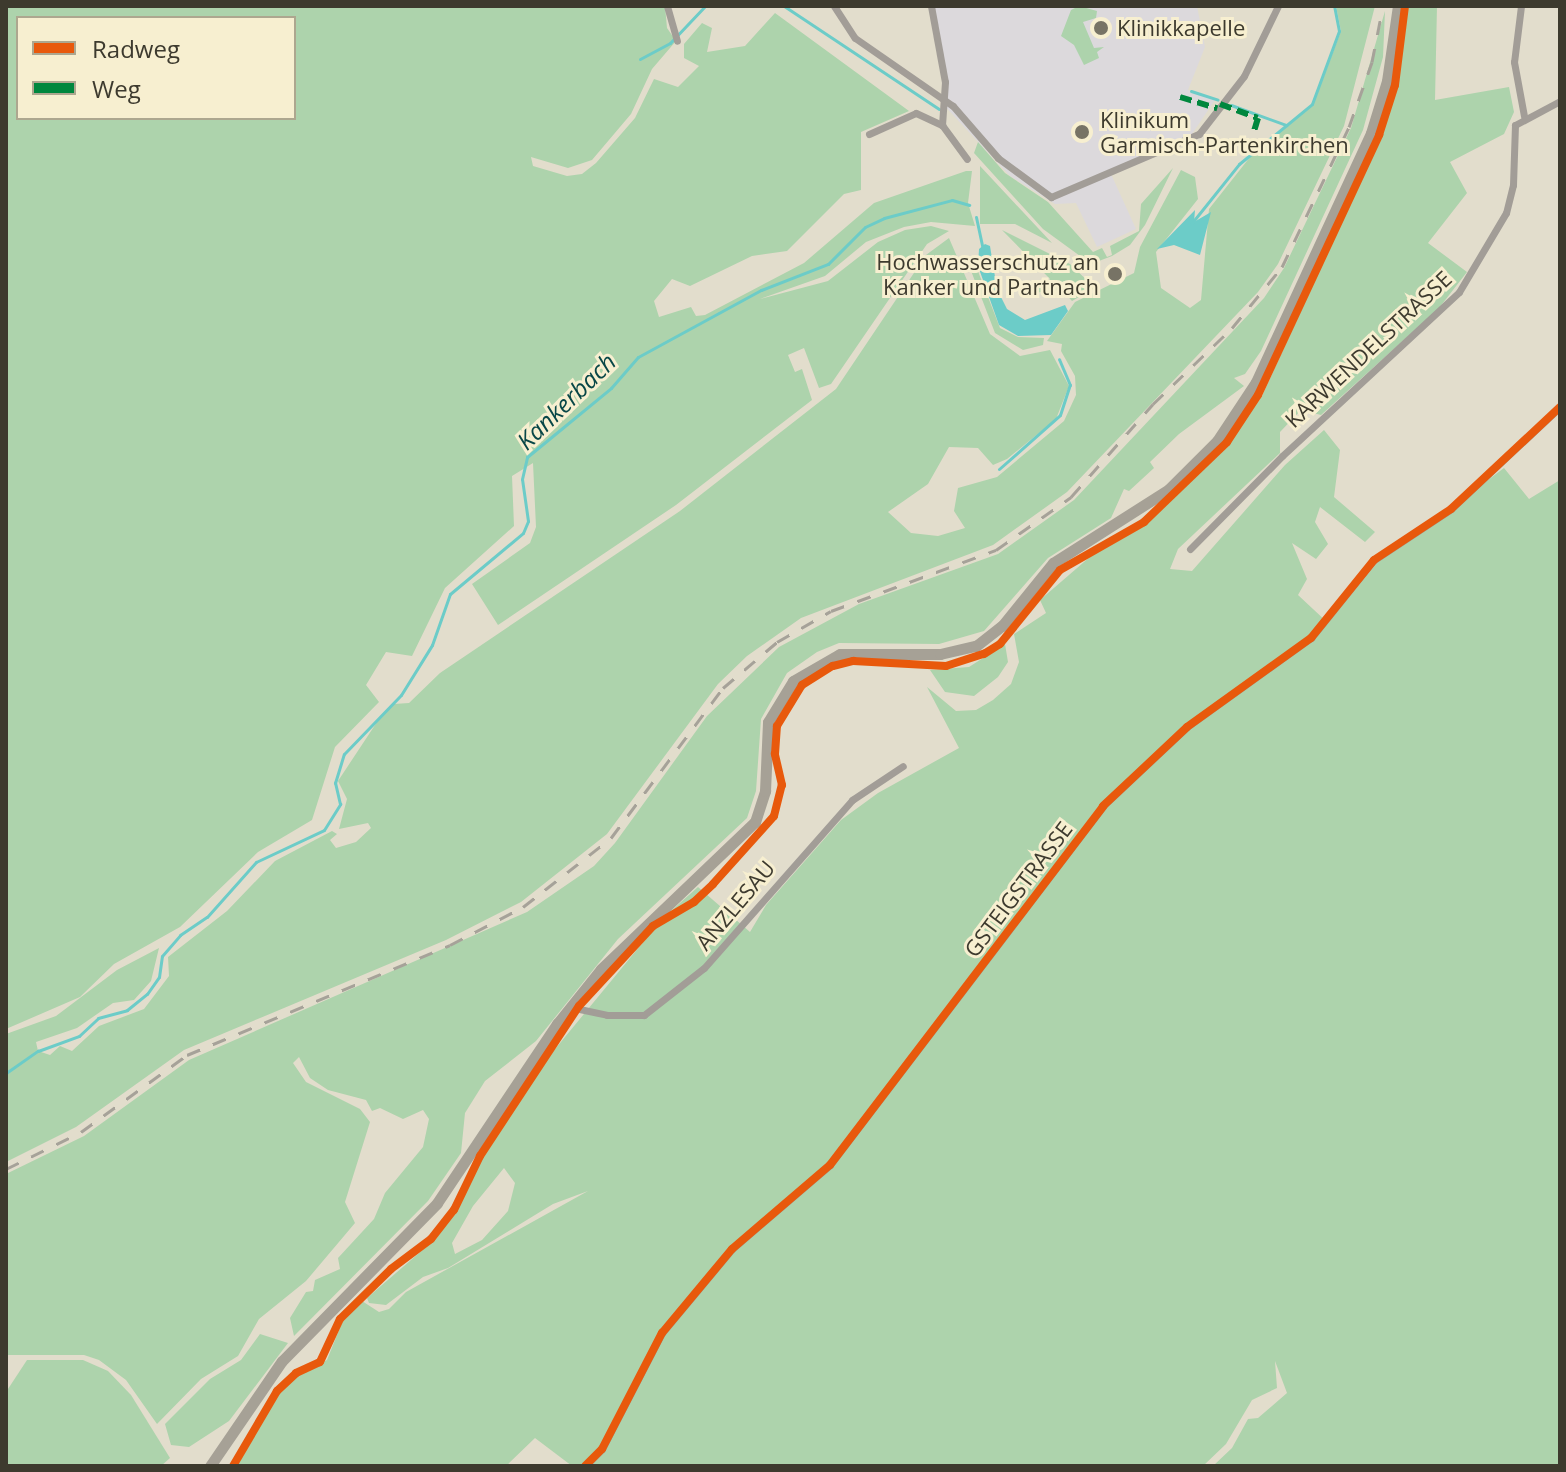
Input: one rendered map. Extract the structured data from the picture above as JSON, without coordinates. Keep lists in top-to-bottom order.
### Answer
{
  "streets": {
    "street": ["KARWENDELSTRASSE", "GSTEIGSTRASSE", "ANZLESAU"]
  },
  "water": ["Kankerbach"],
  "places": ["Klinikkapelle", "Klinikum Garmisch-Partenkirchen", "Hochwasserschutz an Kanker und Partnach"],
  "legend": ["Radweg", "Weg"]
}
